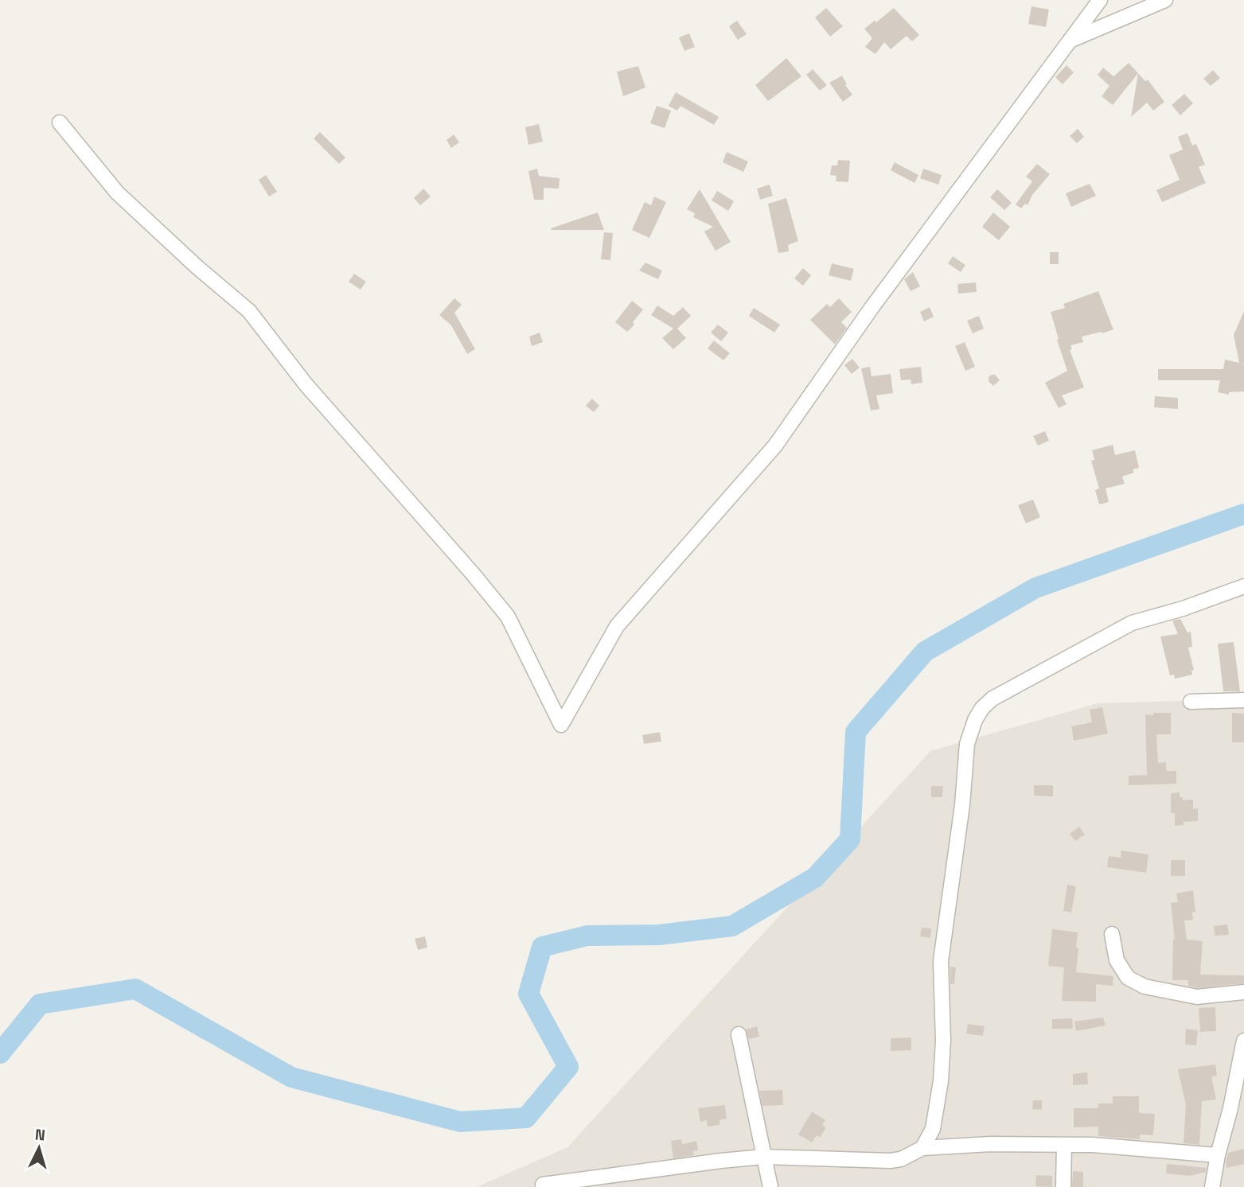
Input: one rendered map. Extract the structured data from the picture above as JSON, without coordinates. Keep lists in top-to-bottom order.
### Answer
{
  "north": "top"
}
